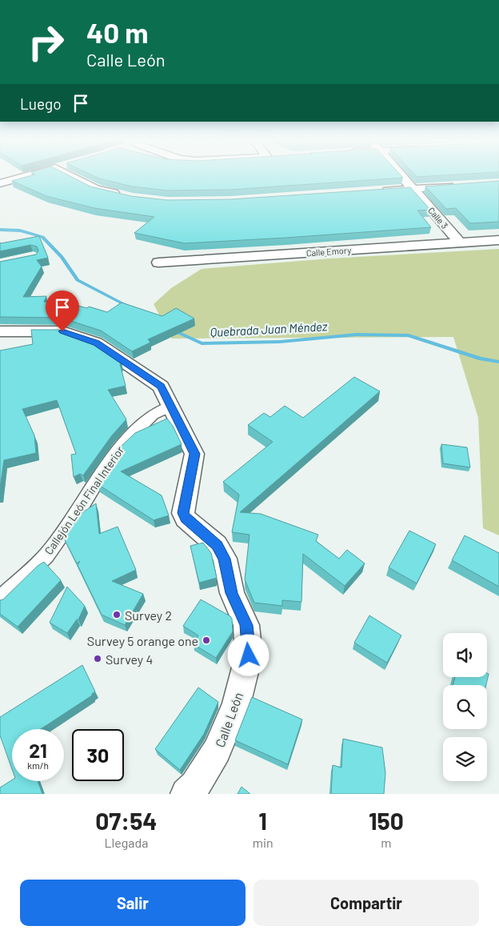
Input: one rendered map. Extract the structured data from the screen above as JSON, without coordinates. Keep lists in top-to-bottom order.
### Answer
{
  "streets": {
    "street": [
      "Calle 3",
      "Calle Emory",
      "Callejón León Final Interior",
      "Calle León"
    ]
  },
  "crossings": [
    ["Calle 3", "Calle Emory"],
    ["Callejón León Final Interior", "Calle León"]
  ],
  "water": ["Quebrada Juan Méndez"],
  "places": ["Survey 2", "Survey 5 orange one", "Survey 4"],
  "page": {
    "turn": ["40 m", "Calle León"],
    "then": "Luego",
    "speed": "21 km/h",
    "limit": "30",
    "eta": [
      "07:54",
      "Llegada",
      "1",
      "min",
      "150",
      "m"
    ],
    "buttons": ["Salir", "Compartir"]
  }
}
